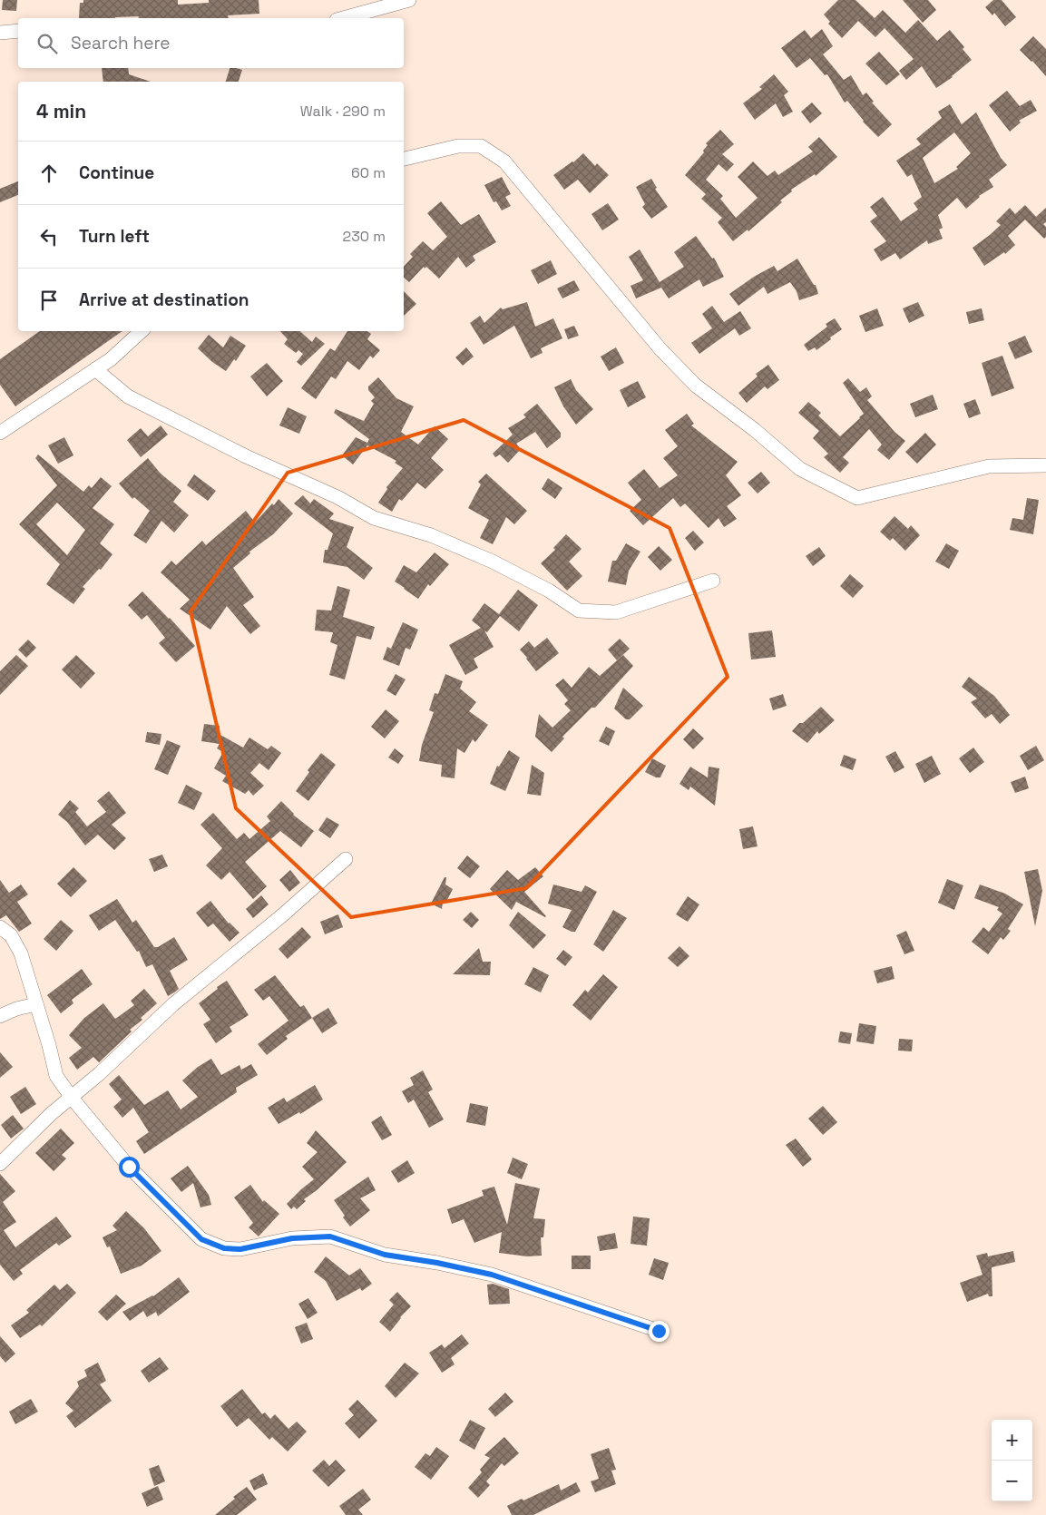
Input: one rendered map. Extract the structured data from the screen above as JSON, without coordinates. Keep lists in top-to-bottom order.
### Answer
{
  "page": {
    "search": "Search here",
    "heading": ["4 min", "Walk · 290 m"],
    "list": [
      ["Continue", "60 m"],
      ["Turn left", "230 m"],
      "Arrive at destination"
    ],
    "map_buttons": ["+", "−"]
  }
}
